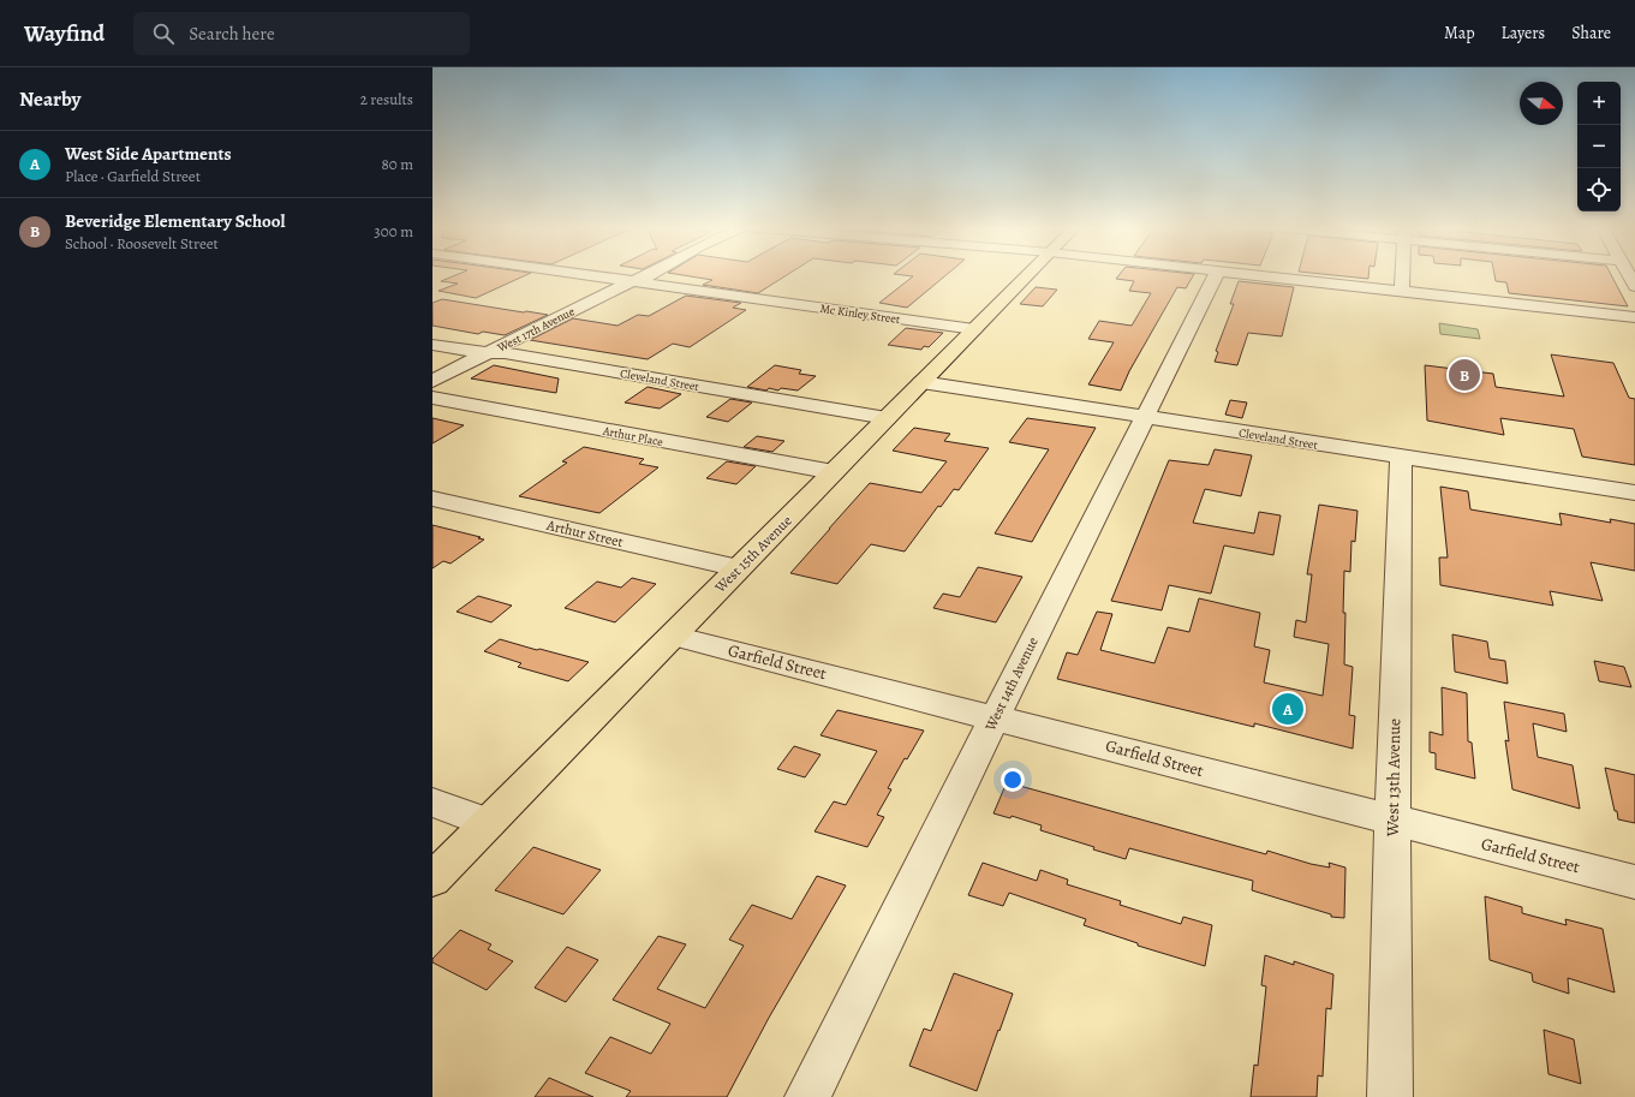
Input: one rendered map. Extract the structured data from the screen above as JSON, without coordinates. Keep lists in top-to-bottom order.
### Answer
{
  "streets": {
    "main road": ["West 15th Avenue"],
    "street": [
      "Mc Kinley Street",
      "West 17th Avenue",
      "Cleveland Street",
      "Arthur Place",
      "Arthur Street",
      "Garfield Street",
      "West 14th Avenue",
      "West 13th Avenue"
    ]
  },
  "crossings": [
    ["Mc Kinley Street", "West 17th Avenue"],
    ["Mc Kinley Street", "West 15th Avenue"],
    ["West 17th Avenue", "Cleveland Street"],
    ["Cleveland Street", "West 15th Avenue"],
    ["Cleveland Street", "West 14th Avenue"],
    ["Cleveland Street", "West 13th Avenue"],
    ["Arthur Place", "West 15th Avenue"],
    ["Arthur Street", "West 15th Avenue"],
    ["West 15th Avenue", "Garfield Street"],
    ["Garfield Street", "West 14th Avenue"],
    ["Garfield Street", "West 13th Avenue"]
  ],
  "north": "right",
  "page": {
    "header": "Wayfind",
    "search": "Search here",
    "nav": ["Map", "Layers", "Share"],
    "heading": ["Nearby", "2 results"],
    "map_buttons": ["+", "−"],
    "list": [
      {
        "mark": "A",
        "name": "West Side Apartments",
        "note": "Place · Garfield Street",
        "value": "80 m"
      },
      {
        "mark": "B",
        "name": "Beveridge Elementary School",
        "note": "School · Roosevelt Street",
        "value": "300 m"
      }
    ],
    "pins": ["B", "A"]
  }
}
